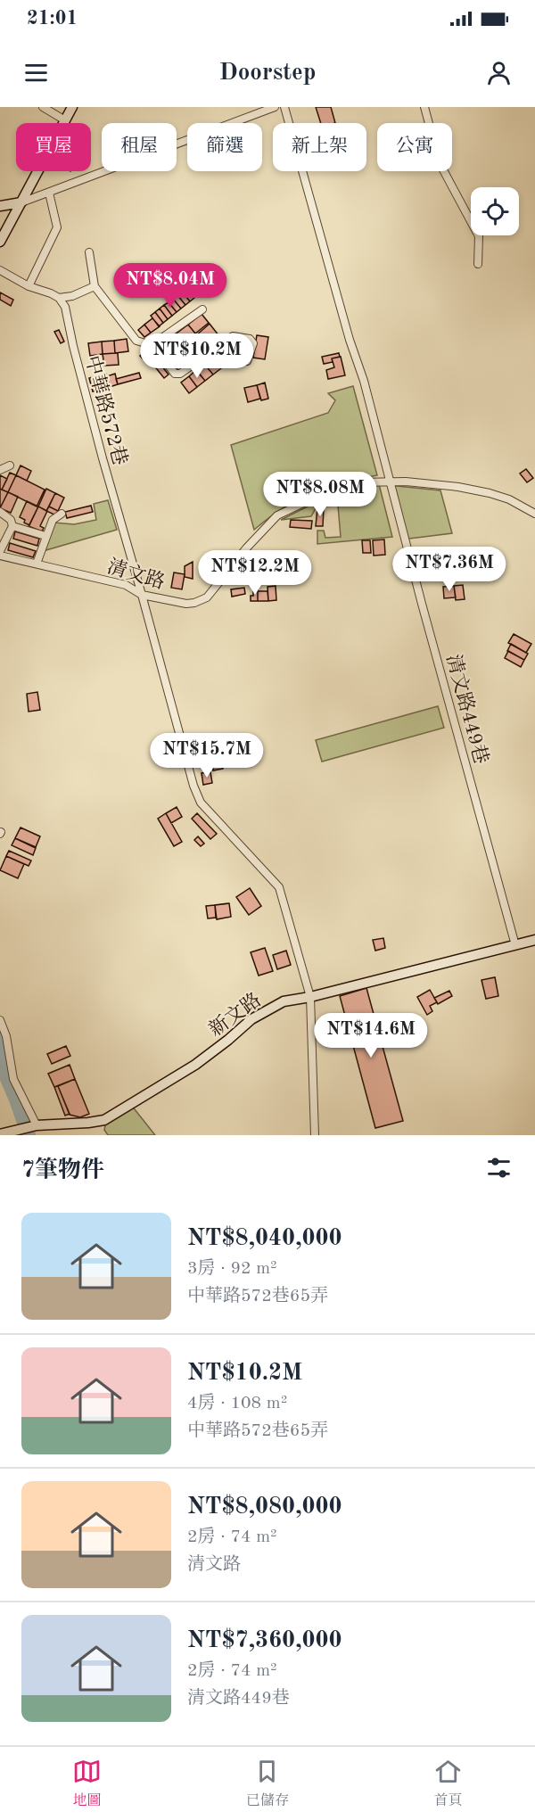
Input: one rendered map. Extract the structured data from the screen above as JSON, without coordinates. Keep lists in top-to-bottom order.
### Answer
{
  "streets": {
    "street": [
      "中華路572巷",
      "清文路",
      "清文路449巷",
      "新文路"
    ]
  },
  "crossings": [
    ["中華路572巷", "清文路"],
    ["中華路572巷", "新文路"],
    ["清文路", "清文路449巷"],
    ["清文路449巷", "新文路"]
  ],
  "page": {
    "status": "21:01",
    "header": "Doorstep",
    "chip": [
      "買屋",
      "租屋",
      "篩選",
      "新上架",
      "公寓"
    ],
    "price": [
      "NT$8.04M",
      "NT$10.2M",
      "NT$8.08M",
      "NT$7.36M",
      "NT$12.2M",
      "NT$15.7M",
      "NT$14.6M"
    ],
    "heading": "7筆物件",
    "list": [
      {
        "name": "NT$8,040,000",
        "note": "3房 · 92 m² · 中華路572巷65弄"
      },
      {
        "name": "NT$10.2M",
        "note": "4房 · 108 m² · 中華路572巷65弄"
      },
      {
        "name": "NT$8,080,000",
        "note": "2房 · 74 m² · 清文路"
      },
      {
        "name": "NT$7,360,000",
        "note": "2房 · 74 m² · 清文路449巷"
      }
    ],
    "tabs": ["地圖", "已儲存", "首頁"]
  }
}
